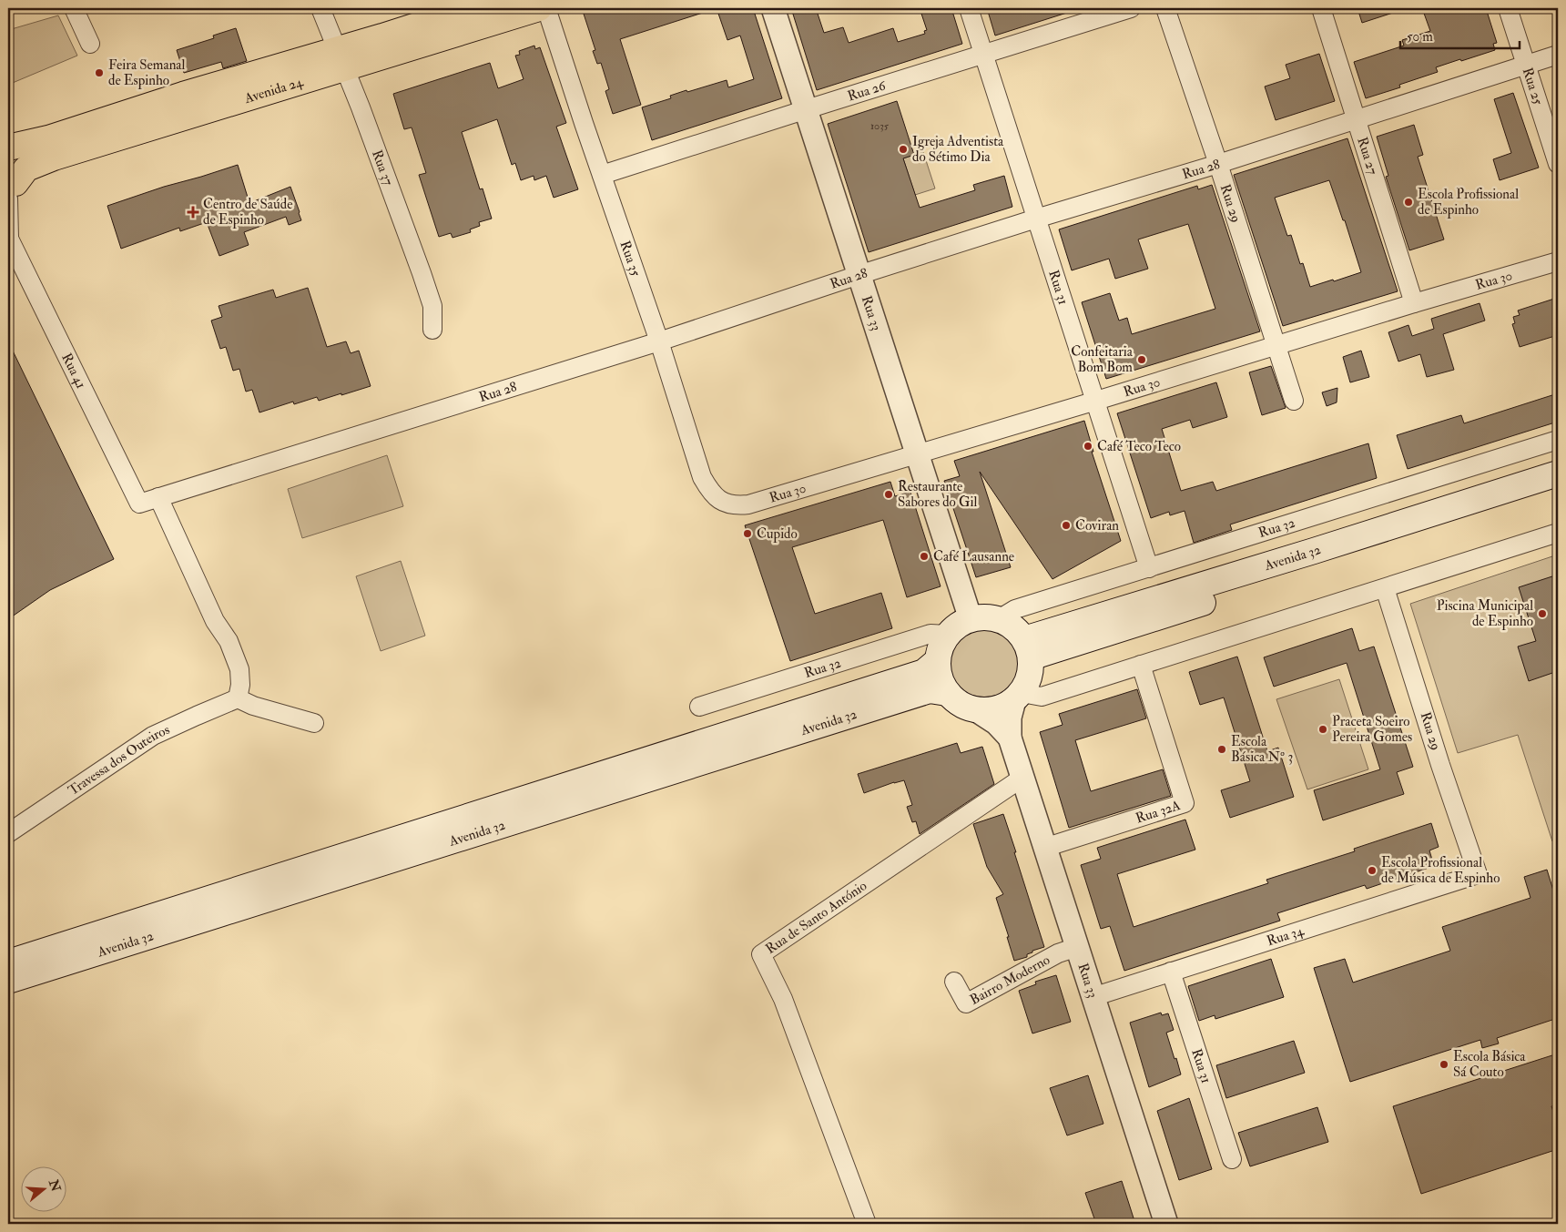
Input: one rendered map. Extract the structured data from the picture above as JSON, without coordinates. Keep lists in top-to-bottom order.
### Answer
{
  "streets": {
    "main road": ["Avenida 24", "Avenida 32"],
    "street": [
      "Rua 25",
      "Rua 26",
      "Rua 27",
      "Rua 37",
      "Rua 28",
      "Rua 29",
      "Rua 35",
      "Rua 30",
      "Rua 31",
      "Rua 33",
      "Rua 41",
      "Rua 32",
      "Travessa dos Outeiros",
      "Rua 32A",
      "Rua de Santo António",
      "Rua 34",
      "Bairro Moderno"
    ]
  },
  "crossings": [
    ["Rua 25", "Rua 28"],
    ["Avenida 24", "Rua 37"],
    ["Avenida 24", "Rua 41"],
    ["Rua 26", "Rua 35"],
    ["Rua 26", "Rua 31"],
    ["Rua 26", "Rua 33"],
    ["Rua 27", "Rua 28"],
    ["Rua 27", "Rua 30"],
    ["Rua 28", "Rua 29"],
    ["Rua 28", "Rua 35"],
    ["Rua 28", "Rua 31"],
    ["Rua 28", "Rua 33"],
    ["Rua 28", "Rua 41"],
    ["Rua 29", "Rua 30"],
    ["Rua 29", "Rua 34"],
    ["Rua 35", "Rua 30"],
    ["Rua 30", "Rua 31"],
    ["Rua 30", "Rua 33"],
    ["Rua 31", "Rua 32"],
    ["Rua 31", "Rua 34"],
    ["Rua 33", "Rua 32"],
    ["Rua 33", "Avenida 32"],
    ["Rua 33", "Rua 32A"],
    ["Rua 33", "Rua de Santo António"],
    ["Rua 33", "Rua 34"],
    ["Rua 33", "Bairro Moderno"],
    ["Rua 32", "Avenida 32"]
  ],
  "places": {
    "other": [
      "Feira Semanal de Espinho",
      "Igreja Adventista do Sétimo Dia",
      "Escola Profissional de Espinho",
      "Confeitaria Bom Bom",
      "Café Teco Teco",
      "Restaurante Sabores do Gil",
      "Coviran",
      "Cupido",
      "Café Lausanne",
      "Piscina Municipal de Espinho",
      "Praceta Soeiro Pereira Gomes",
      "Escola Básica Nº 3",
      "Escola Profissional de Música de Espinho",
      "Escola Básica Sá Couto"
    ],
    "health": ["Centro de Saúde de Espinho"]
  },
  "house_numbers": ["1035"],
  "scale_bar": "50 m",
  "north": "right"
}
